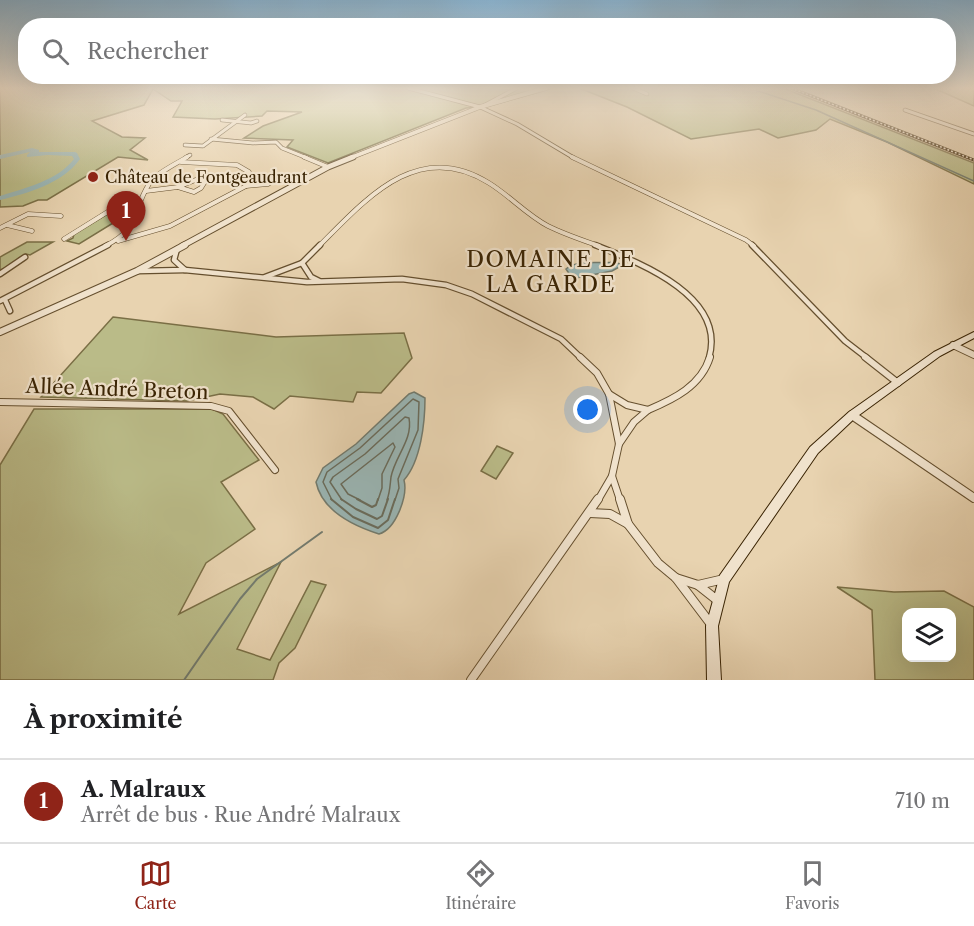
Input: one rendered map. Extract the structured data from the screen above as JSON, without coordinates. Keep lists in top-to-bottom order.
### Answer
{
  "streets": {
    "street": ["Allée André Breton"]
  },
  "districts": ["DOMAINE DE LA GARDE"],
  "places": ["Château de Fontgeaudrant"],
  "page": {
    "search": "Rechercher",
    "pins": "1",
    "heading": "À proximité",
    "list": [
      {
        "mark": "1",
        "name": "A. Malraux",
        "note": "Arrêt de bus · Rue André Malraux",
        "value": "710 m"
      }
    ],
    "nav": ["Carte", "Itinéraire", "Favoris"]
  }
}
